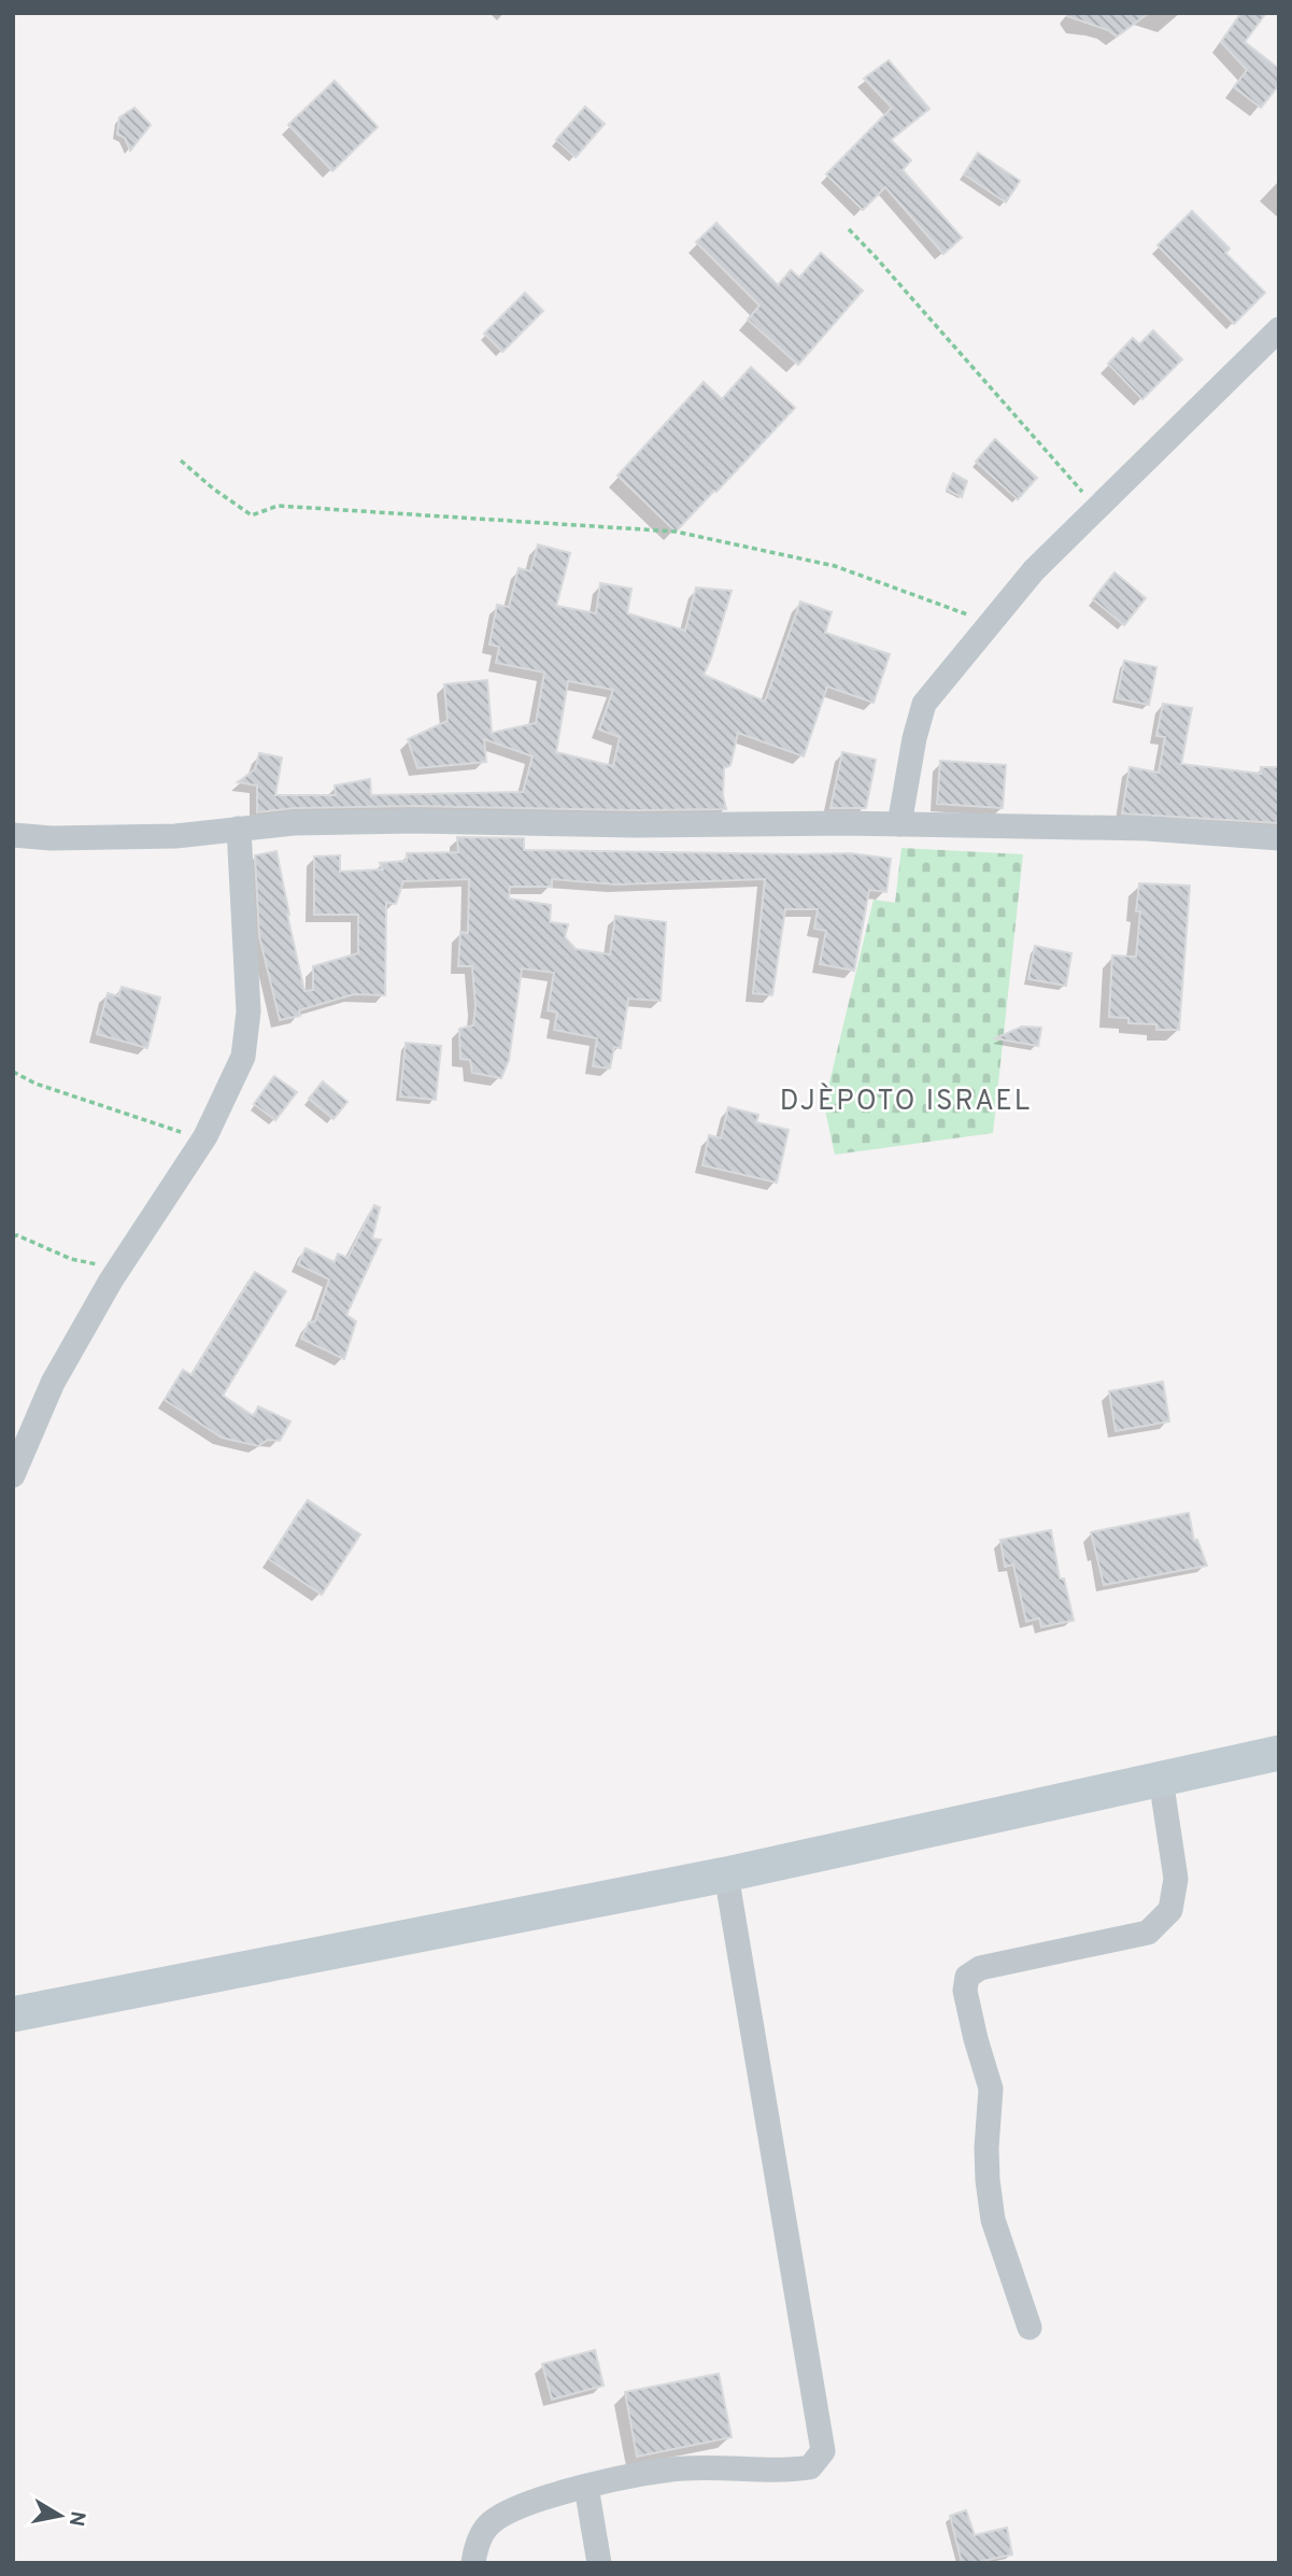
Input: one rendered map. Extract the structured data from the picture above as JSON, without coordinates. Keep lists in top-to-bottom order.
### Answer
{
  "districts": ["DJÈPOTO ISRAEL"],
  "north": "right"
}
